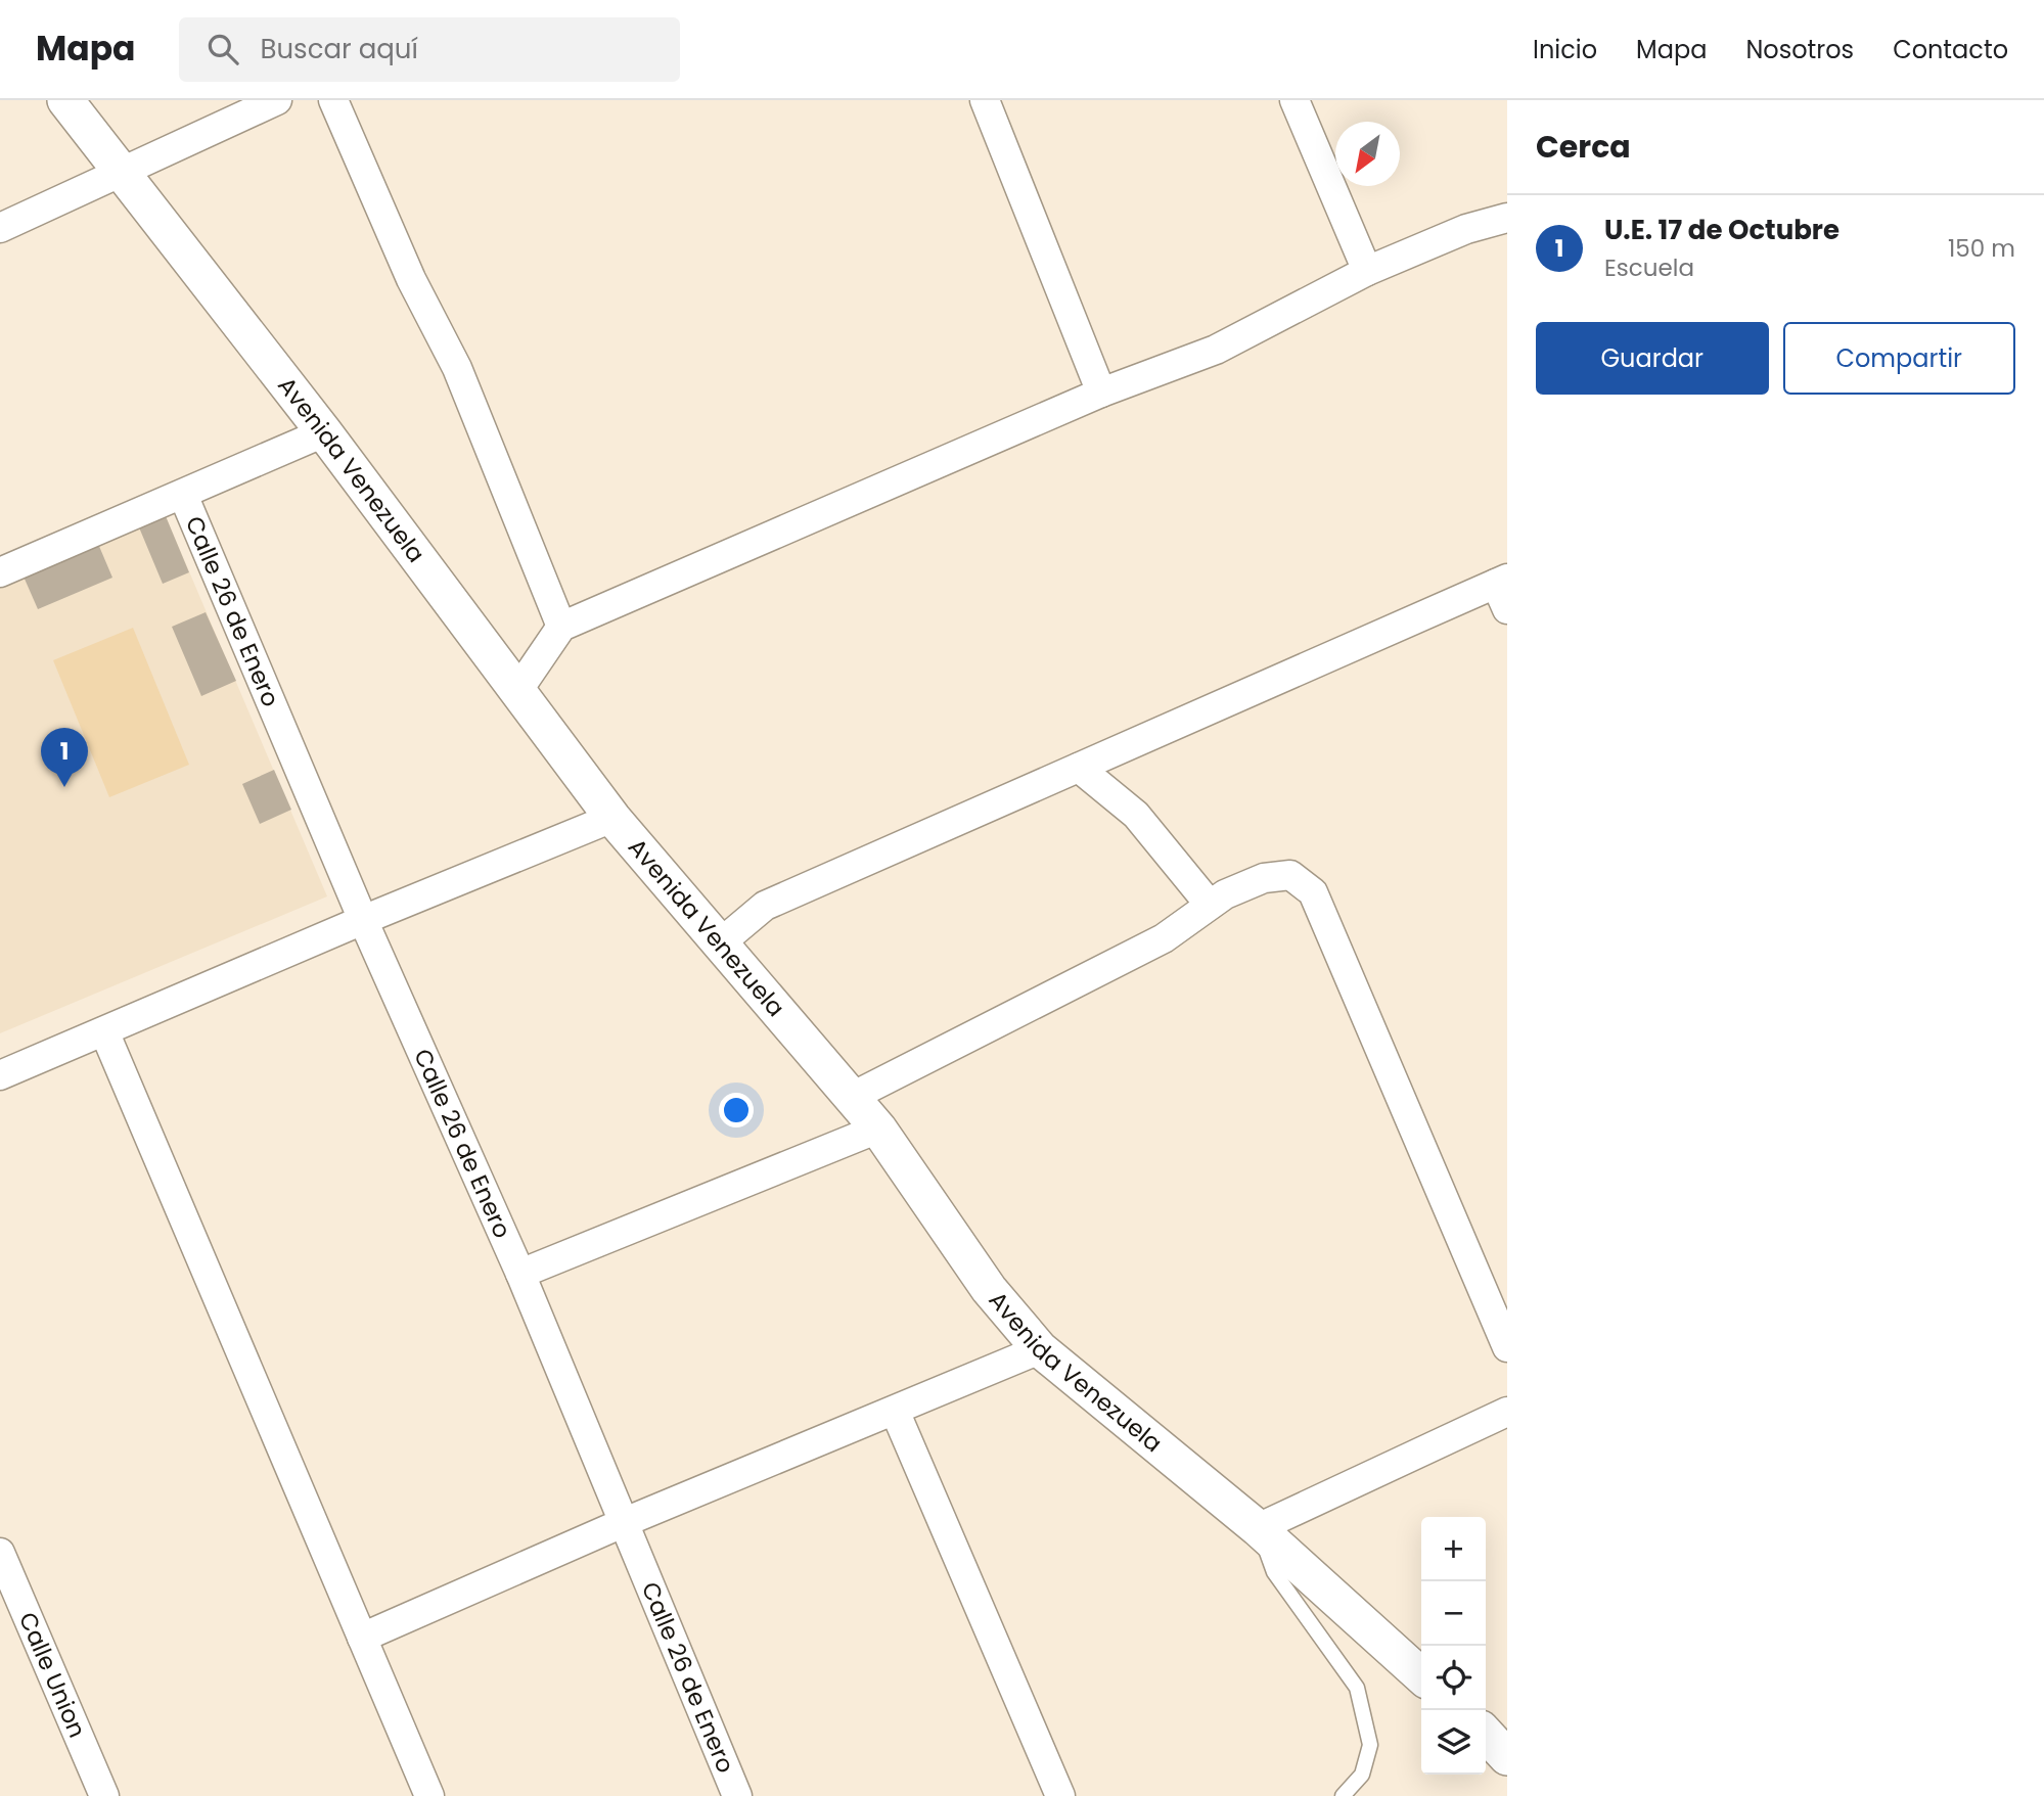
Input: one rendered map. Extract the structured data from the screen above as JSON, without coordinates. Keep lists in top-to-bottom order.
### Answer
{
  "streets": {
    "street": ["Avenida Venezuela", "Calle 26 de Enero", "Calle Union"]
  },
  "north": "bottom left",
  "page": {
    "header": "Mapa",
    "search": "Buscar aquí",
    "nav": [
      "Inicio",
      "Mapa",
      "Nosotros",
      "Contacto"
    ],
    "heading": "Cerca",
    "list": [
      {
        "mark": "1",
        "name": "U.E. 17 de Octubre",
        "note": "Escuela",
        "value": "150 m"
      }
    ],
    "buttons": ["Guardar", "Compartir"],
    "pins": "1",
    "map_buttons": ["+", "−"]
  }
}
